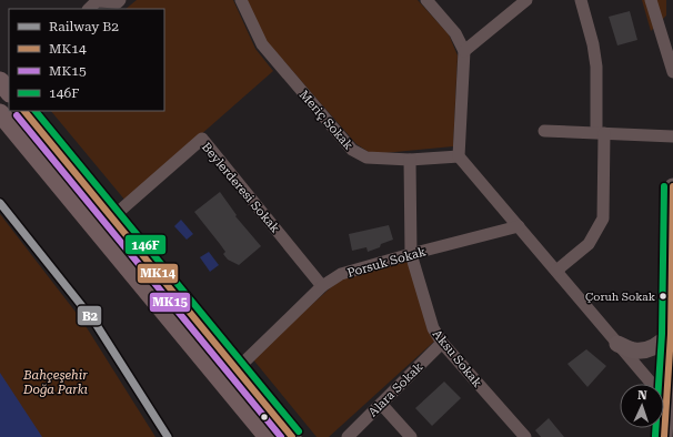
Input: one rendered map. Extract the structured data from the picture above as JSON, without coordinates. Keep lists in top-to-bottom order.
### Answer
{
  "streets": {
    "street": [
      "Meriç Sokak",
      "Beylerderesi Sokak",
      "Porsuk Sokak",
      "Aksu Sokak",
      "Alara Sokak"
    ]
  },
  "crossings": [
    ["Meriç Sokak", "Aksu Sokak"],
    ["Beylerderesi Sokak", "Porsuk Sokak"],
    ["Porsuk Sokak", "Aksu Sokak"],
    ["Aksu Sokak", "Alara Sokak"]
  ],
  "parks": ["Bahçeşehir Doğa Parkı"],
  "places": ["Çoruh Sokak"],
  "lines": [
    "transit line MK14",
    "transit line 146F",
    "transit line MK15",
    "rail line B2"
  ],
  "legend": [
    "Railway B2",
    "MK14",
    "MK15",
    "146F"
  ],
  "north": "top"
}
